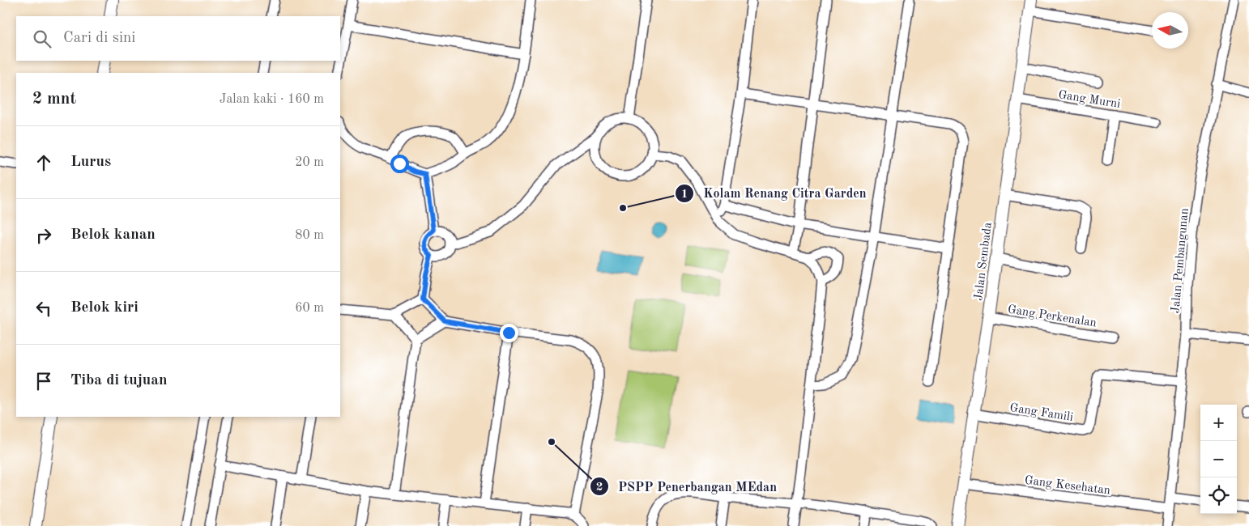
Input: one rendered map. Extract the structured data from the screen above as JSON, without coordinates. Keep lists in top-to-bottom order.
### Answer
{
  "streets": {
    "street": [
      "Gang Murni",
      "Jalan Pembangunan",
      "Jalan Sembada",
      "Gang Perkenalan",
      "Gang Famili",
      "Gang Kesehatan"
    ]
  },
  "crossings": [
    ["Gang Murni", "Jalan Sembada"],
    ["Jalan Pembangunan", "Gang Famili"],
    ["Jalan Pembangunan", "Gang Kesehatan"],
    ["Jalan Sembada", "Gang Perkenalan"],
    ["Jalan Sembada", "Gang Famili"],
    ["Jalan Sembada", "Gang Kesehatan"]
  ],
  "places": ["Kolam Renang Citra Garden", "PSPP Penerbangan MEdan"],
  "north": "left",
  "page": {
    "search": "Cari di sini",
    "heading": ["2 mnt", "Jalan kaki · 160 m"],
    "list": [
      ["Lurus", "20 m"],
      ["Belok kanan", "80 m"],
      ["Belok kiri", "60 m"],
      "Tiba di tujuan"
    ],
    "map_buttons": ["+", "−"]
  }
}
